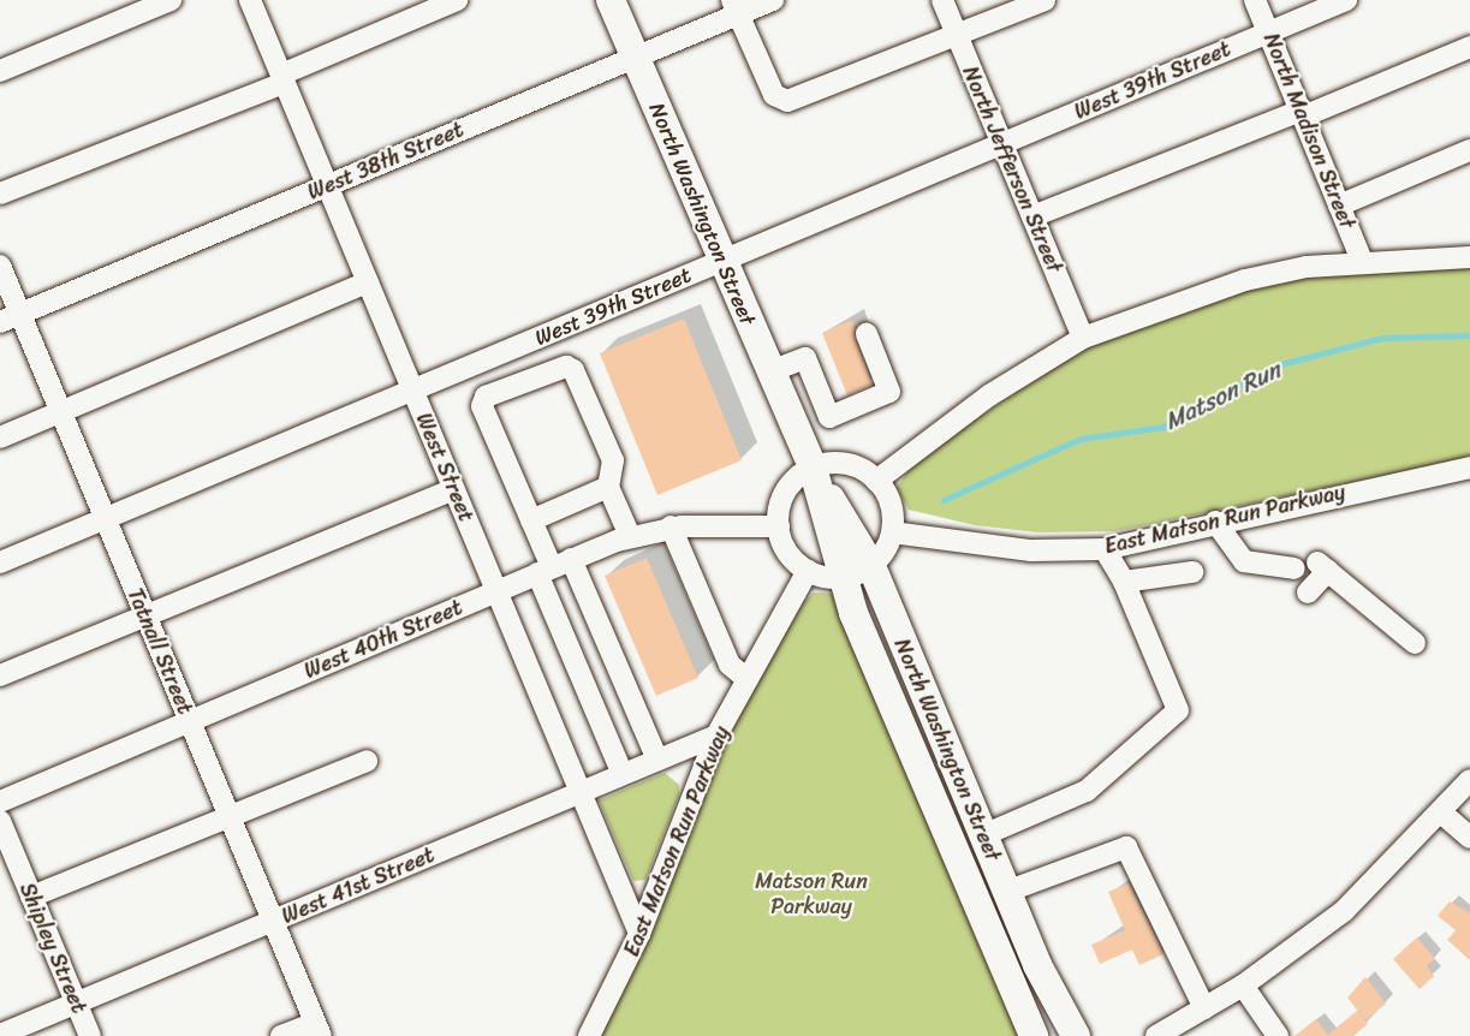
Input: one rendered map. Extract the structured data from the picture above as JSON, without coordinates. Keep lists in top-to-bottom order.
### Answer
{
  "streets": {
    "main road": ["North Washington Street"],
    "street": [
      "West 39th Street",
      "North Madison Street",
      "West 38th Street",
      "North Jefferson Street",
      "West Street",
      "East Matson Run Parkway",
      "West 40th Street",
      "Tatnall Street",
      "West 41st Street",
      "Shipley Street"
    ]
  },
  "crossings": [
    ["West 39th Street", "North Madison Street"],
    ["West 39th Street", "North Jefferson Street"],
    ["West 39th Street", "North Washington Street"],
    ["West 39th Street", "West Street"],
    ["West 39th Street", "Tatnall Street"],
    ["West 38th Street", "North Washington Street"],
    ["West 38th Street", "West Street"],
    ["West 38th Street", "Tatnall Street"],
    ["West Street", "East Matson Run Parkway"],
    ["West Street", "West 40th Street"],
    ["West Street", "West 41st Street"],
    ["East Matson Run Parkway", "West 41st Street"],
    ["West 40th Street", "Tatnall Street"],
    ["Tatnall Street", "West 41st Street"],
    ["West 41st Street", "Shipley Street"]
  ],
  "water": ["Matson Run"],
  "parks": ["Matson Run Parkway"]
}
